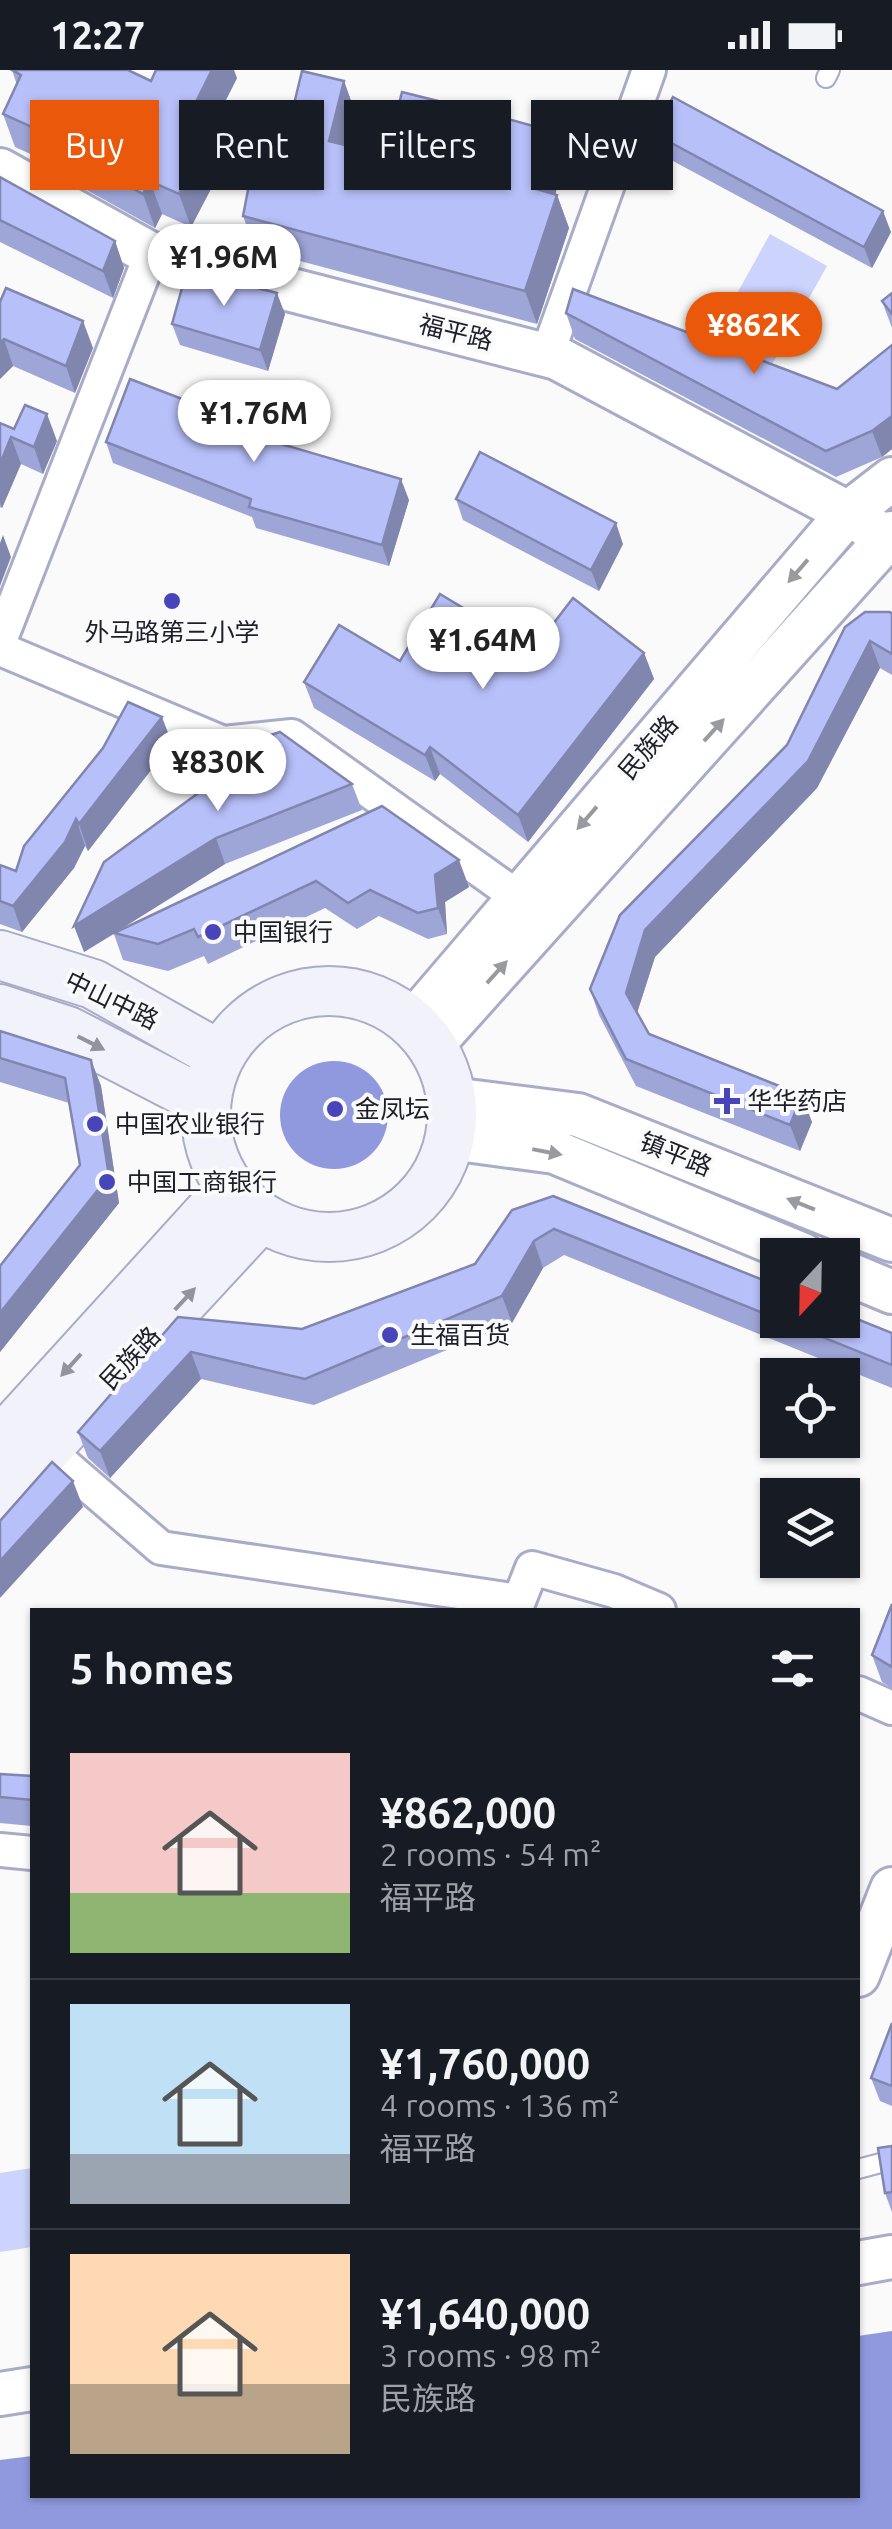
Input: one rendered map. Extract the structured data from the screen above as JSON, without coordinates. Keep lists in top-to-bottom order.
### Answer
{
  "streets": {
    "main road": ["民族路", "中山中路"],
    "street": ["福平路", "镇平路"]
  },
  "crossings": [
    ["福平路", "民族路"],
    ["民族路", "中山中路"],
    ["民族路", "镇平路"],
    ["中山中路", "镇平路"]
  ],
  "places": {
    "other": [
      "外马路第三小学",
      "中国银行",
      "金凤坛",
      "中国农业银行",
      "中国工商银行",
      "生福百货"
    ],
    "health": ["华华药店"]
  },
  "north": "bottom",
  "page": {
    "status": "12:27",
    "chip": [
      "Buy",
      "Rent",
      "Filters",
      "New"
    ],
    "price": [
      "¥1.96M",
      "¥862K",
      "¥1.76M",
      "¥1.64M",
      "¥830K"
    ],
    "heading": "5 homes",
    "list": [
      {
        "name": "¥862,000",
        "note": "2 rooms · 54 m² · 福平路"
      },
      {
        "name": "¥1,760,000",
        "note": "4 rooms · 136 m² · 福平路"
      },
      {
        "name": "¥1,640,000",
        "note": "3 rooms · 98 m² · 民族路"
      }
    ]
  }
}
